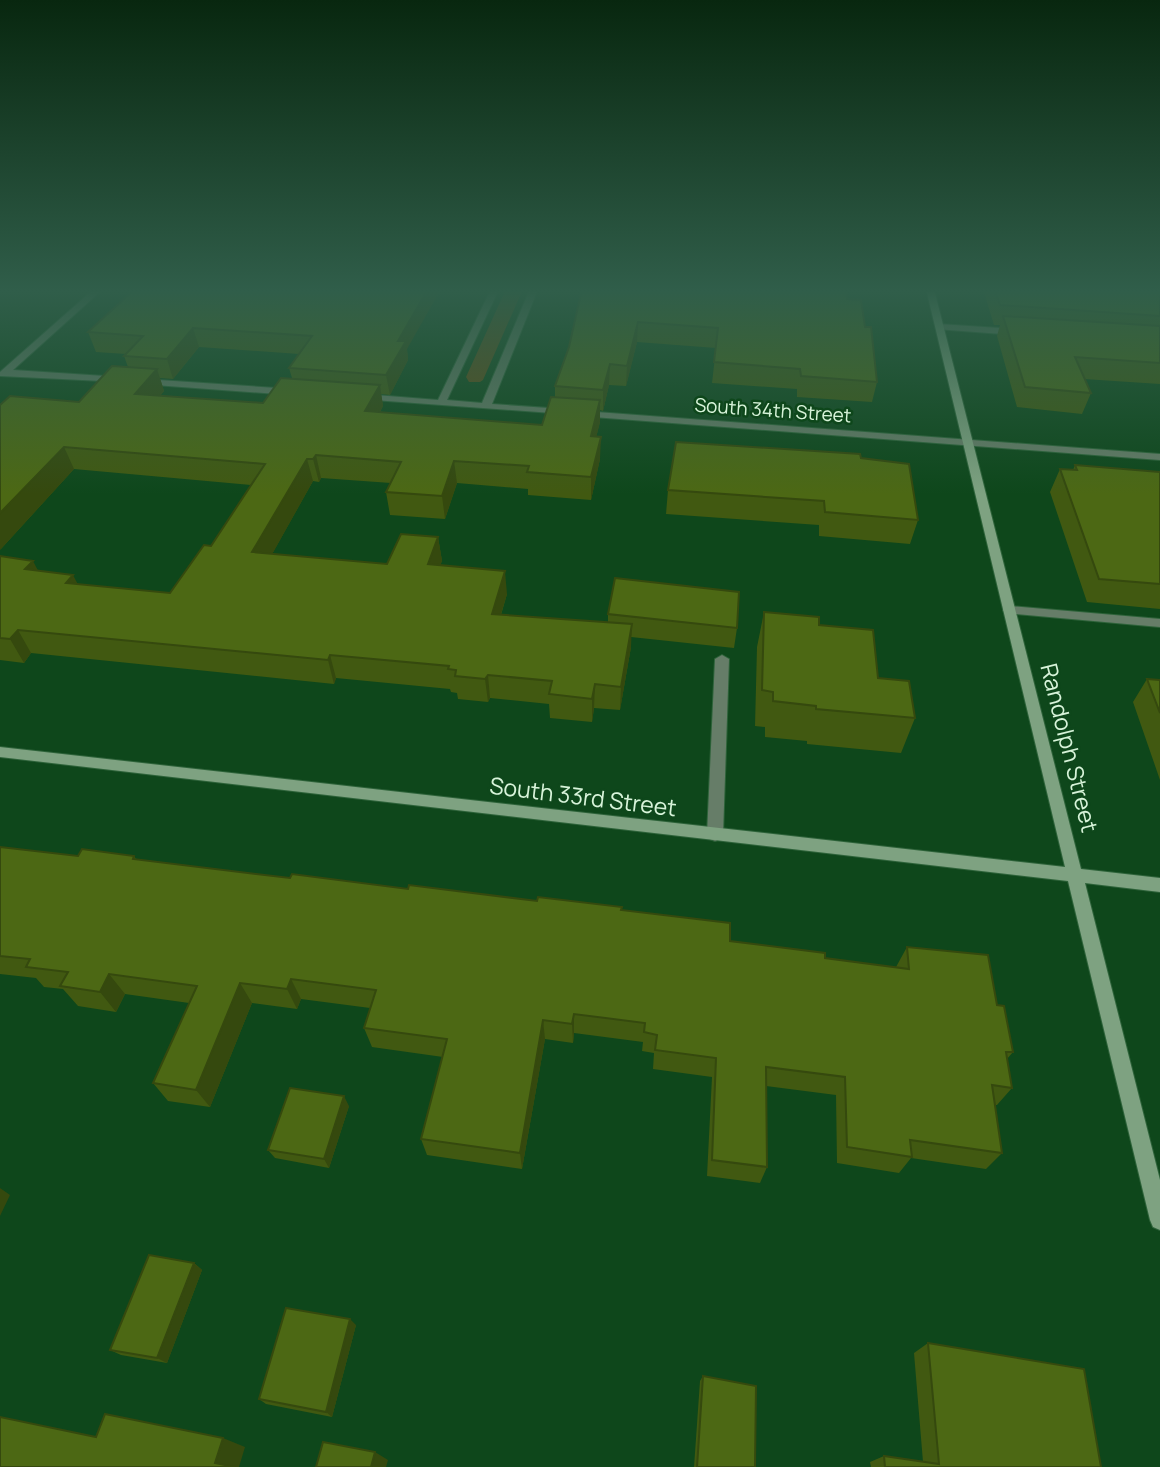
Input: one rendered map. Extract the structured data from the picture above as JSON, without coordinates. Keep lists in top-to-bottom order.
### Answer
{
  "streets": {
    "main road": ["Randolph Street", "South 33rd Street"],
    "street": ["South 34th Street"]
  },
  "crossings": [
    ["South 34th Street", "Randolph Street"],
    ["Randolph Street", "South 33rd Street"]
  ]
}
